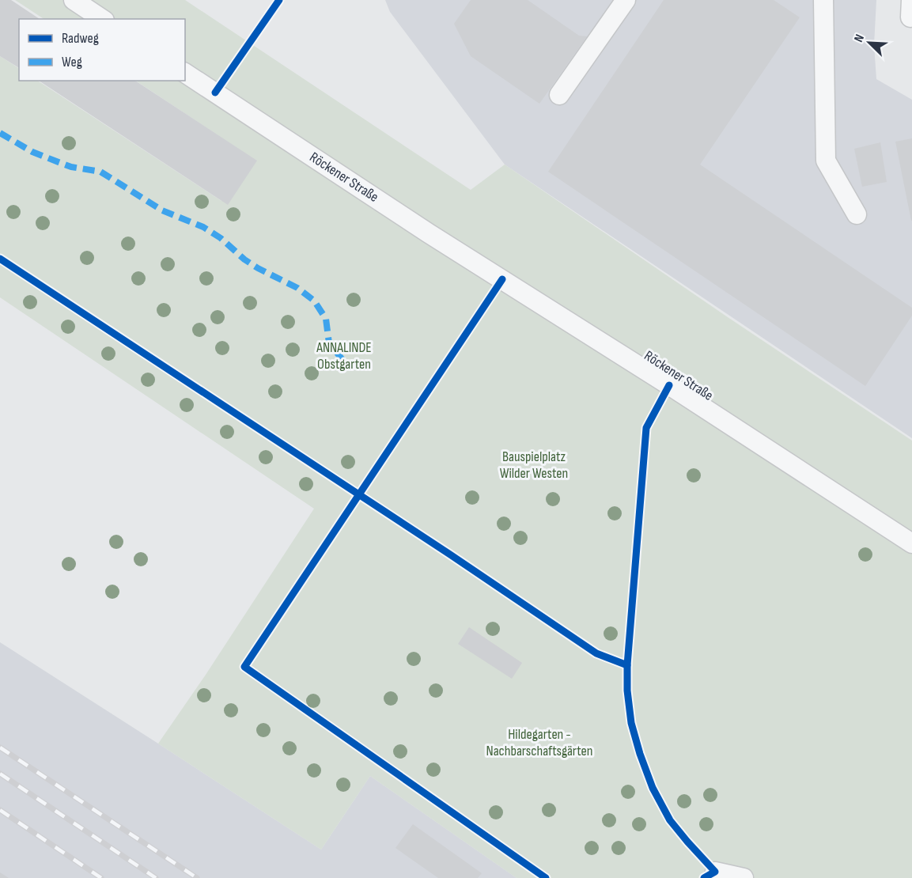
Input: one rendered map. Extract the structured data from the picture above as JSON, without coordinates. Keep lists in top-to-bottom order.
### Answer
{
  "streets": {
    "lane": ["Röckener Straße"]
  },
  "parks": ["ANNALINDE Obstgarten", "Bauspielplatz Wilder Westen", "Hildegarten - Nachbarschaftsgärten"],
  "legend": ["Radweg", "Weg"],
  "north": "top left"
}
